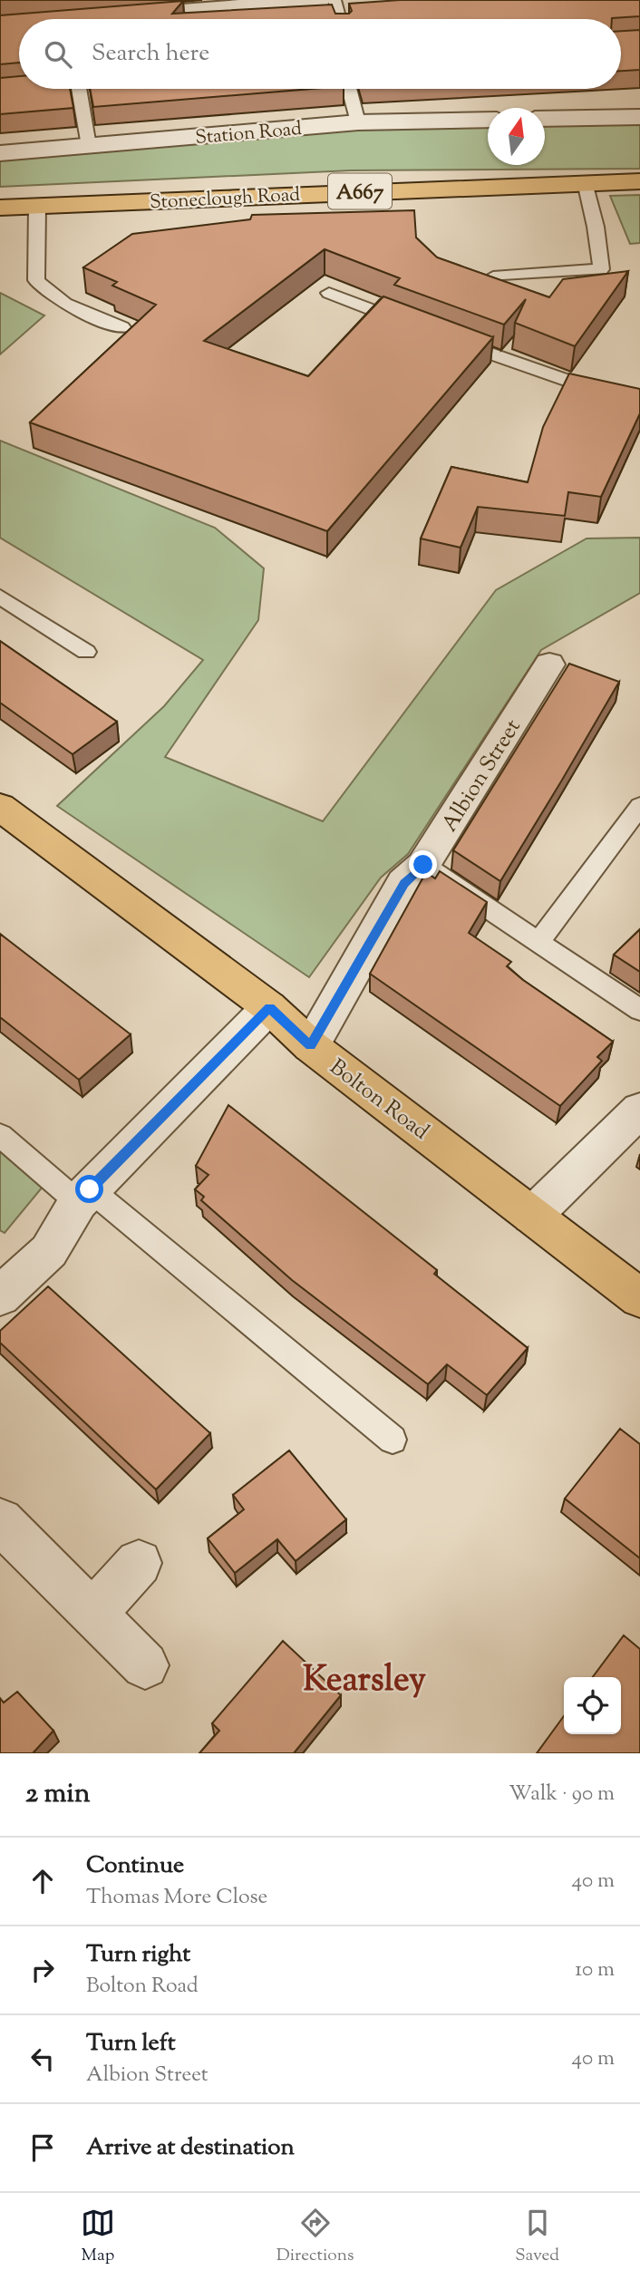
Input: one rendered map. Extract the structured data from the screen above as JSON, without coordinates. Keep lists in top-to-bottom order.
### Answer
{
  "streets": {
    "main road": ["A667", "Stoneclough Road", "Bolton Road"],
    "street": ["Station Road", "Albion Street"]
  },
  "crossings": [
    ["Albion Street", "Bolton Road"]
  ],
  "districts": ["Kearsley"],
  "north": "top",
  "page": {
    "search": "Search here",
    "heading": ["2 min", "Walk · 90 m"],
    "list": [
      ["Continue", "Thomas More Close", "40 m"],
      ["Turn right", "Bolton Road", "10 m"],
      ["Turn left", "Albion Street", "40 m"],
      "Arrive at destination"
    ],
    "nav": ["Map", "Directions", "Saved"]
  }
}
